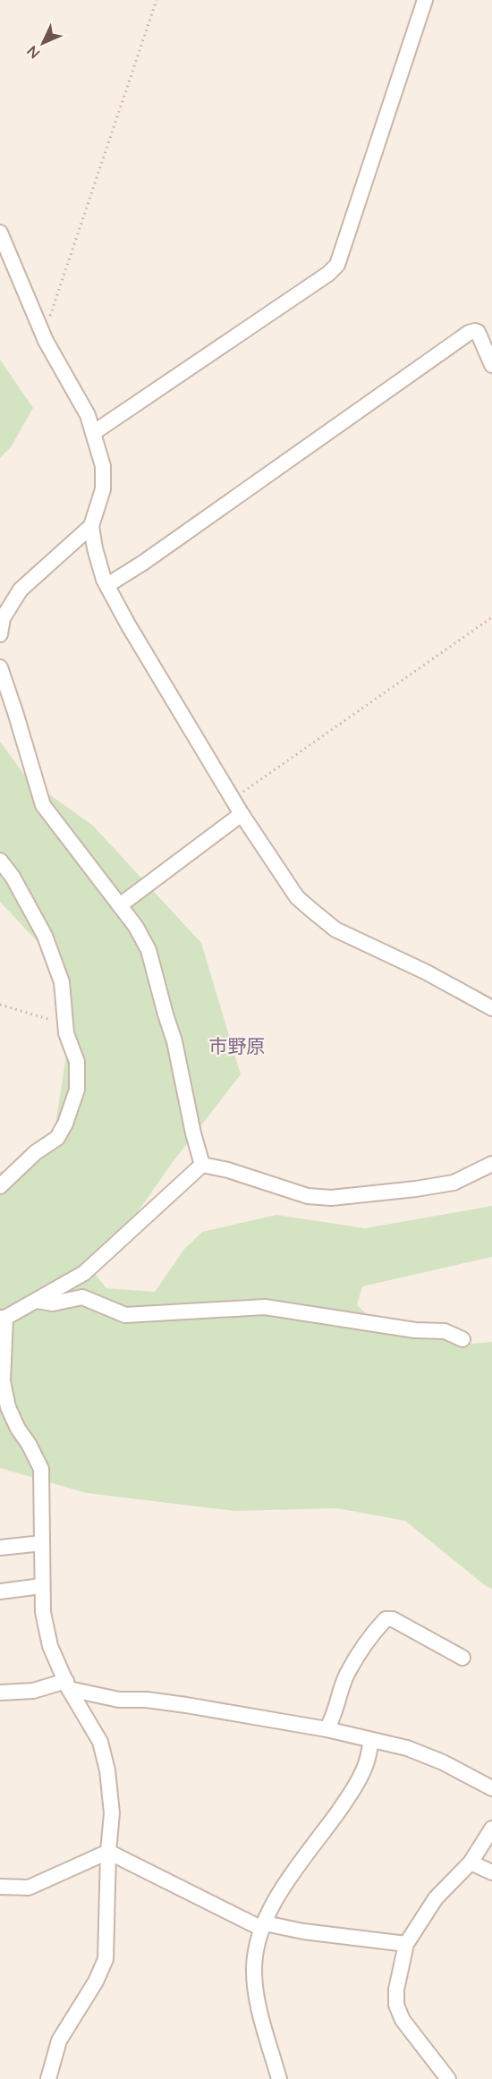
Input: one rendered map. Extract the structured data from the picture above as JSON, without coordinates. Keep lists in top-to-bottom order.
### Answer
{
  "districts": ["市野原"],
  "north": "bottom left"
}
